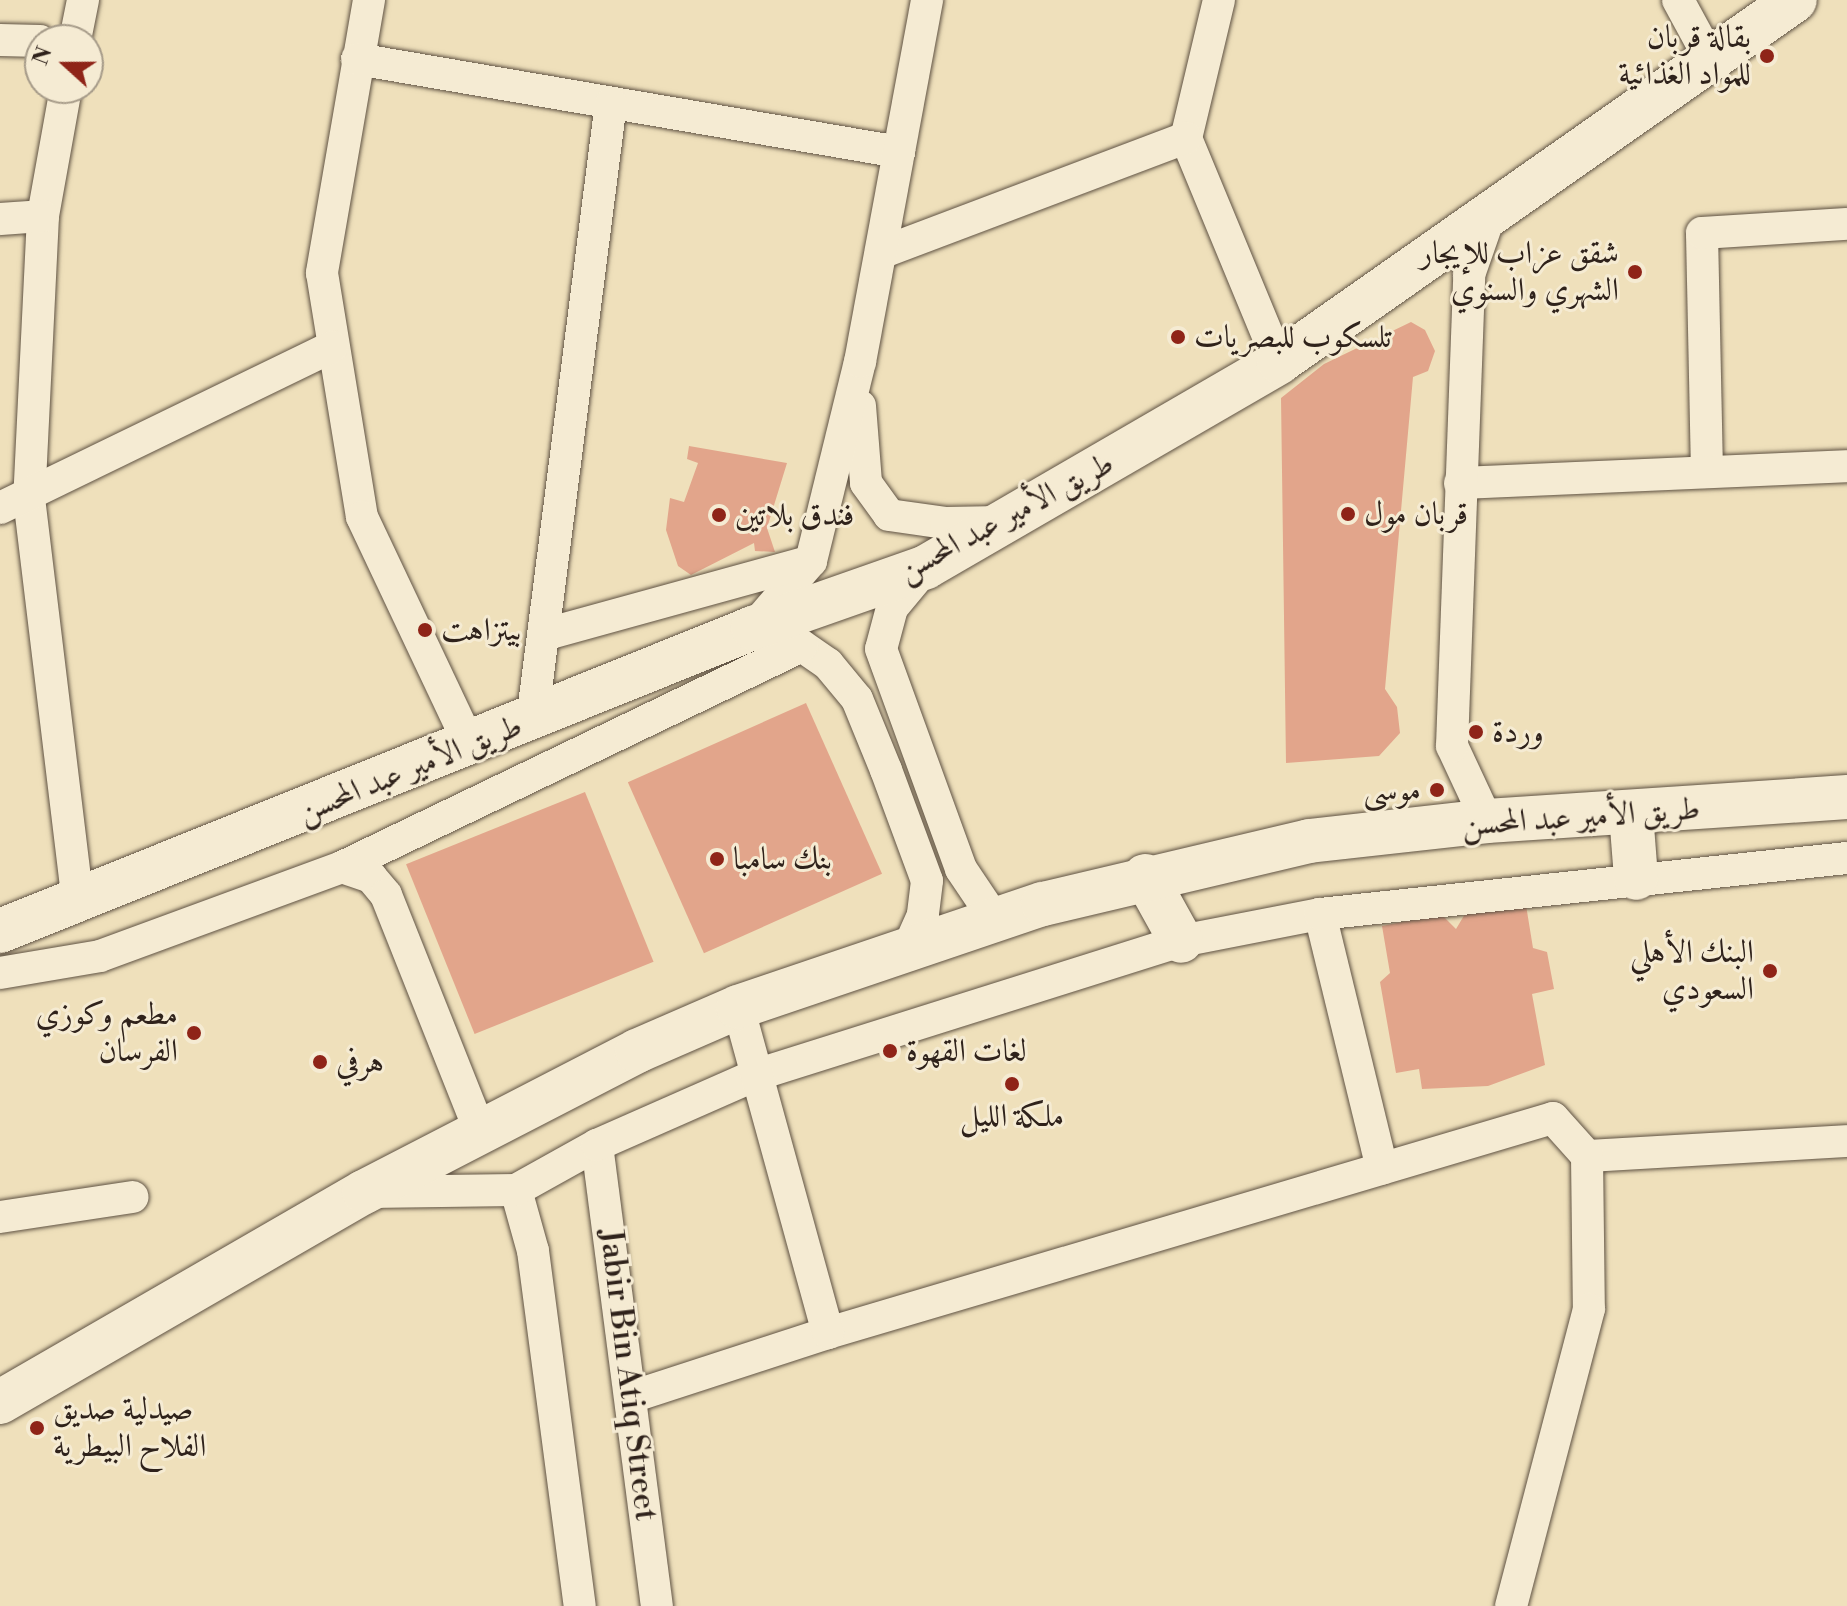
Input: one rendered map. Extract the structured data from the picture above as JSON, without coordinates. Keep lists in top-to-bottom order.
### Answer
{
  "streets": {
    "main road": ["طريق الأمير عبد المحسن"],
    "street": ["Jabir Bin Atiq Street"]
  },
  "places": [
    "بقالة قربان للمواد الغذائية",
    "شقق عزاب للإيجار الشهري والسنوي",
    "تلسكوب للبصريات",
    "قربان مول",
    "فندق بلاتين",
    "بيتزاهت",
    "وردة",
    "موسى",
    "بنك سامبا",
    "البنك الأهلي السعودي",
    "مطعم وكوزي الفرسان",
    "لغات القهوة",
    "هرفي",
    "ملكة الليل",
    "صيدلية صديق الفلاح البيطرية"
  ],
  "north": "left"
}
